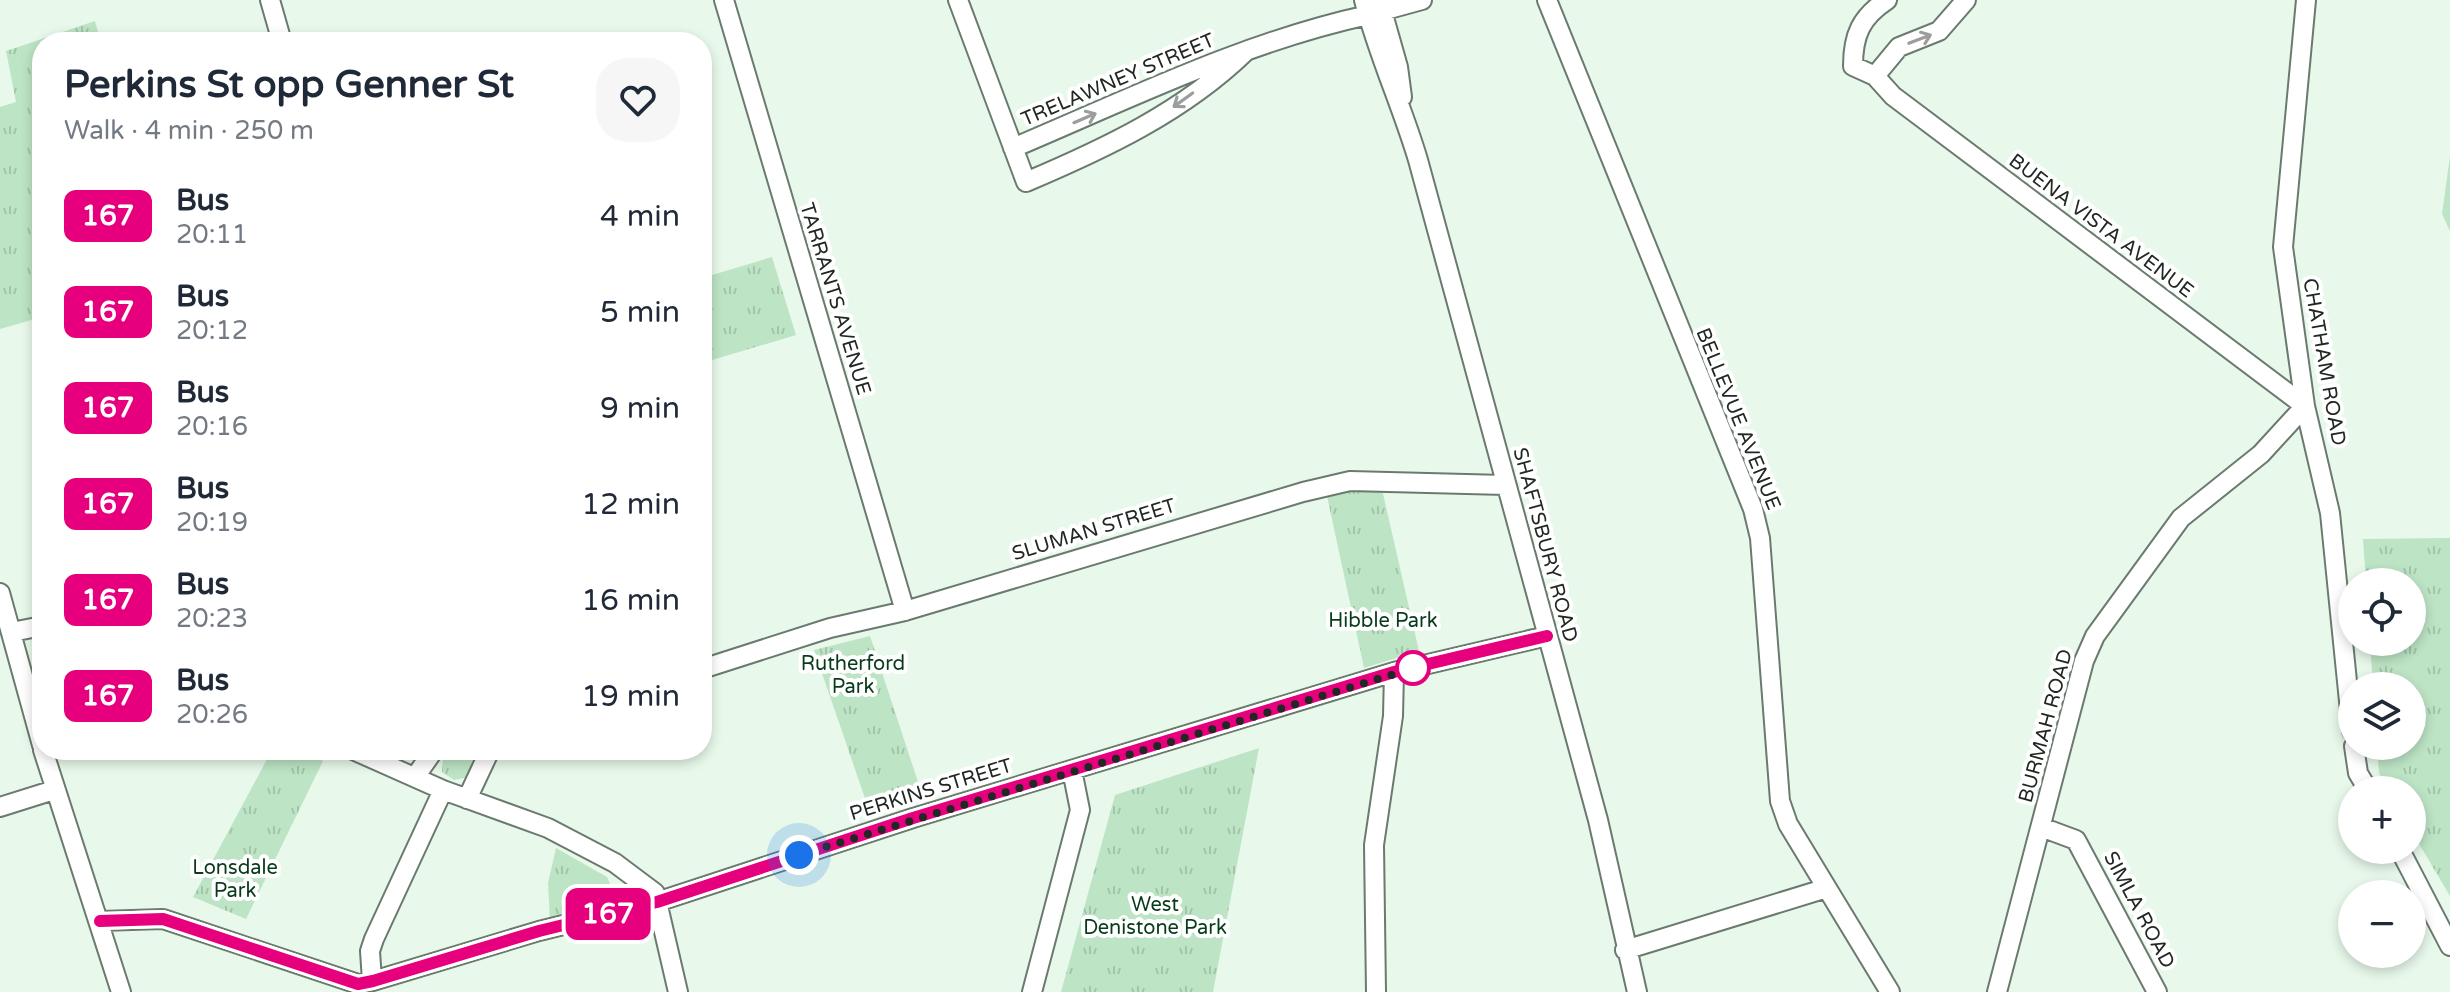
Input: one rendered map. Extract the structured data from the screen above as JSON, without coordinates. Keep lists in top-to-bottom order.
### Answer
{
  "streets": {
    "street": [
      "TRELAWNEY STREET",
      "BUENA VISTA AVENUE",
      "TARRANTS AVENUE",
      "CHATHAM ROAD",
      "BELLEVUE AVENUE",
      "SLUMAN STREET",
      "SHAFTSBURY ROAD",
      "BURMAH ROAD",
      "PERKINS STREET",
      "SIMLA ROAD"
    ]
  },
  "crossings": [
    ["TRELAWNEY STREET", "SHAFTSBURY ROAD"],
    ["BUENA VISTA AVENUE", "CHATHAM ROAD"],
    ["BUENA VISTA AVENUE", "BURMAH ROAD"],
    ["TARRANTS AVENUE", "SLUMAN STREET"],
    ["CHATHAM ROAD", "BURMAH ROAD"],
    ["SLUMAN STREET", "SHAFTSBURY ROAD"],
    ["SHAFTSBURY ROAD", "PERKINS STREET"],
    ["BURMAH ROAD", "SIMLA ROAD"]
  ],
  "parks": [
    "Hibble Park",
    "Rutherford Park",
    "Lonsdale Park",
    "West Denistone Park"
  ],
  "lines": ["bus line 167"],
  "page": {
    "on_map": "167",
    "heading": ["Perkins St opp Genner St", "Walk · 4 min · 250 m"],
    "list": [
      {
        "mark": "167",
        "name": "Bus",
        "note": "20:11",
        "value": "4 min"
      },
      {
        "mark": "167",
        "name": "Bus",
        "note": "20:12",
        "value": "5 min"
      },
      {
        "mark": "167",
        "name": "Bus",
        "note": "20:16",
        "value": "9 min"
      },
      {
        "mark": "167",
        "name": "Bus",
        "note": "20:19",
        "value": "12 min"
      },
      {
        "mark": "167",
        "name": "Bus",
        "note": "20:23",
        "value": "16 min"
      },
      {
        "mark": "167",
        "name": "Bus",
        "note": "20:26",
        "value": "19 min"
      }
    ],
    "map_buttons": ["+", "−"]
  }
}
